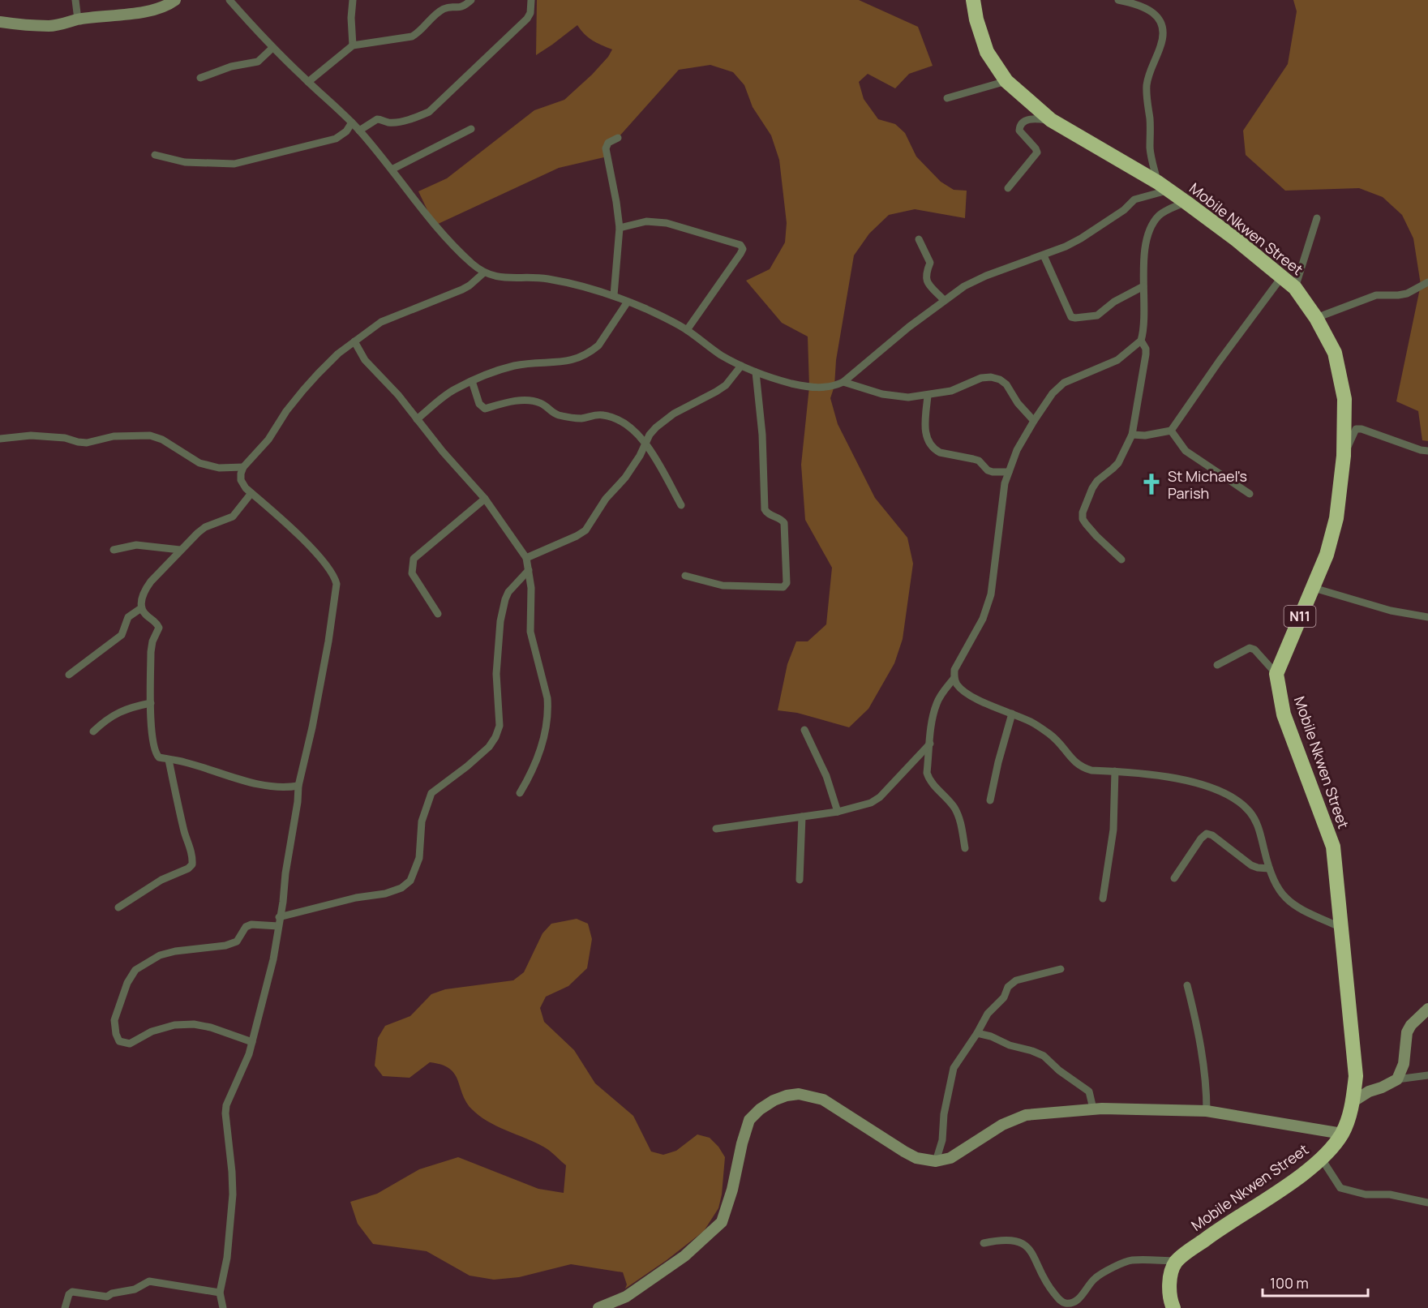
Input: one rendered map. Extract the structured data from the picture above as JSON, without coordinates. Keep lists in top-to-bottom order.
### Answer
{
  "streets": {
    "highway": ["Mobile Nkwen Street", "N11"]
  },
  "places": {
    "church": ["St Michael's Parish"]
  },
  "scale_bar": "100 m"
}
